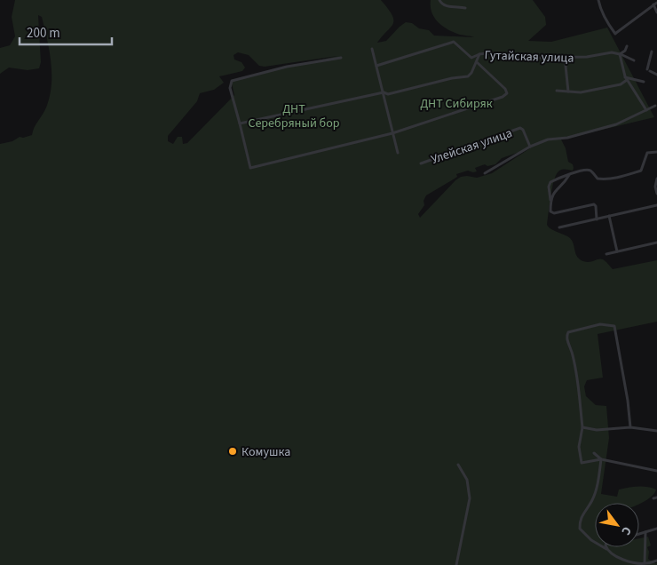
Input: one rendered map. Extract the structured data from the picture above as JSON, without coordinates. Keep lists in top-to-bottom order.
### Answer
{
  "streets": {
    "street": ["Гутайская улица", "Улейская улица"]
  },
  "parks": ["ДНТ Сибиряк", "ДНТ Серебряный бор"],
  "places": ["Комушка"],
  "scale_bar": "200 m",
  "north": "bottom right"
}
